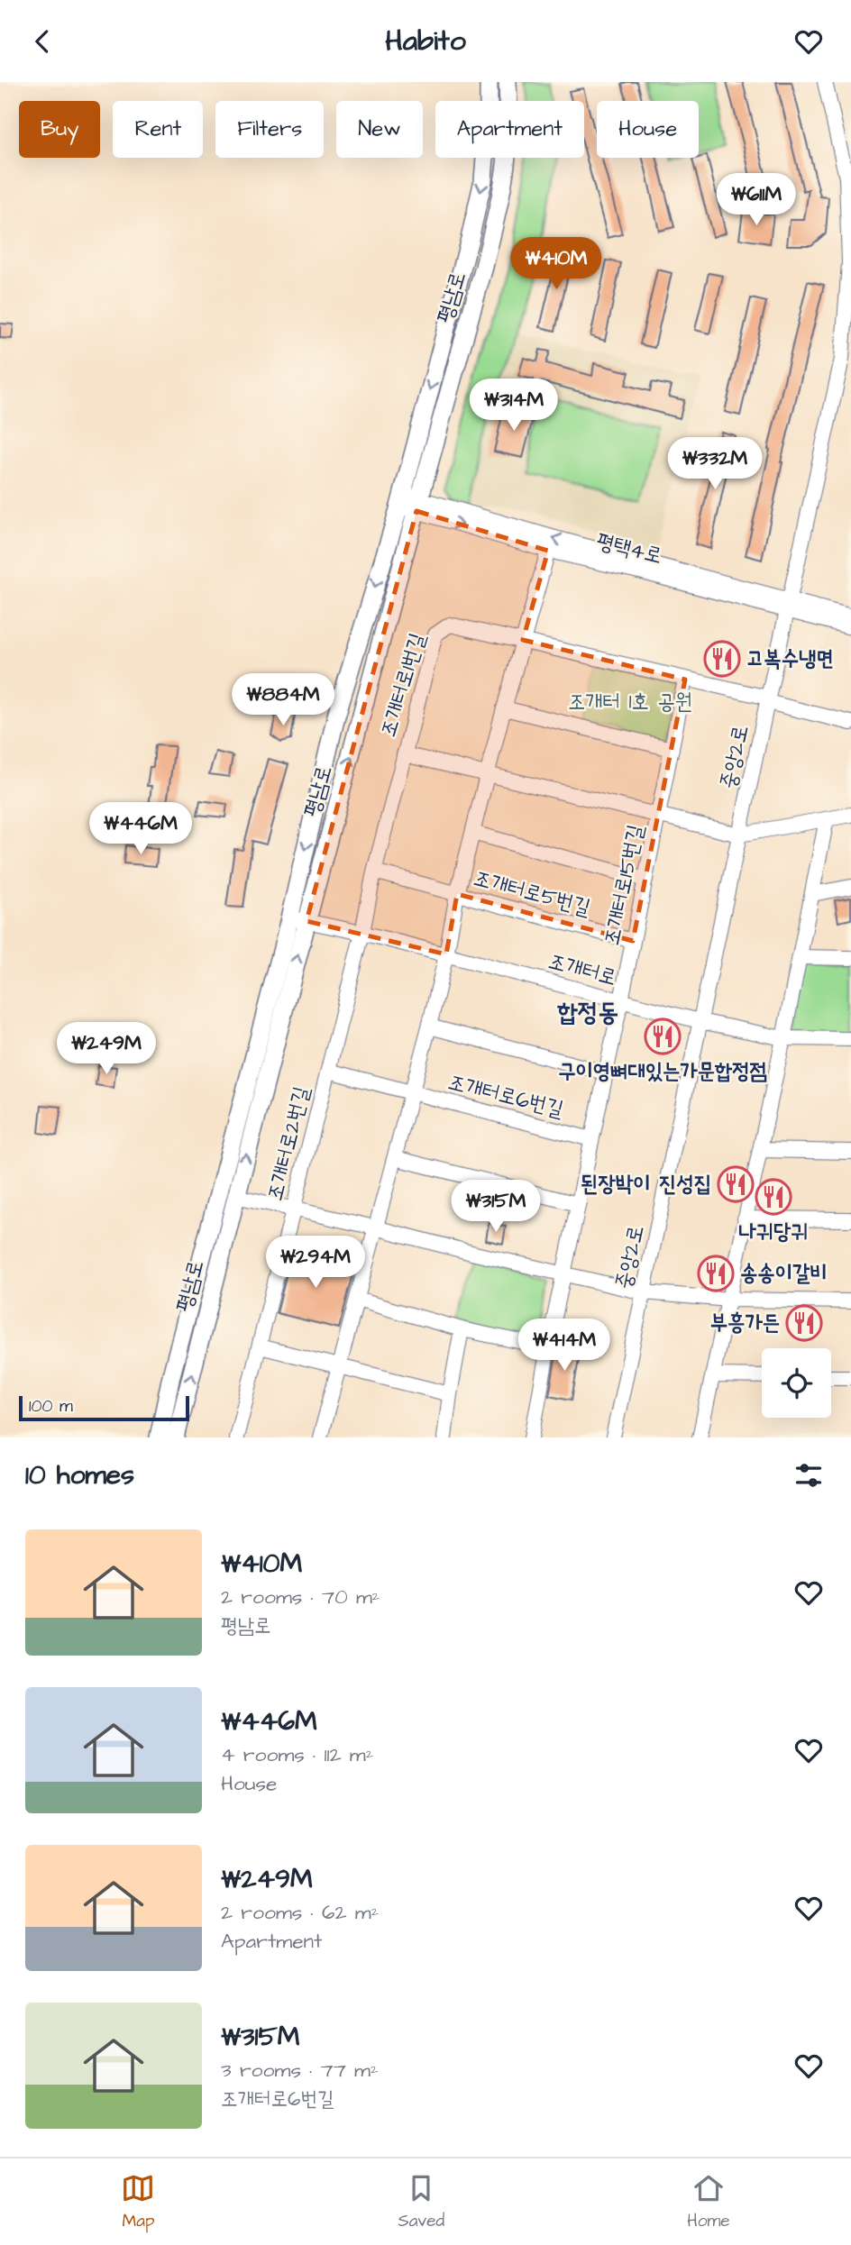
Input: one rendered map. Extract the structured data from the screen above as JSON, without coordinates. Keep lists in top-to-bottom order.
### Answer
{
  "streets": {
    "main road": ["평남로"],
    "street": [
      "평택4로",
      "조개터로1번길",
      "중앙2로",
      "조개터로15번길",
      "조개터로5번길",
      "조개터로",
      "조개터로6번길",
      "조개터로2번길"
    ]
  },
  "crossings": [
    ["평남로", "평택4로"],
    ["평남로", "조개터로"],
    ["평택4로", "중앙2로"],
    ["평택4로", "조개터로5번길"],
    ["조개터로1번길", "중앙2로"],
    ["조개터로1번길", "조개터로15번길"],
    ["조개터로1번길", "조개터로5번길"],
    ["조개터로1번길", "조개터로"],
    ["조개터로1번길", "조개터로2번길"],
    ["중앙2로", "조개터로15번길"],
    ["중앙2로", "조개터로"],
    ["조개터로15번길", "조개터로5번길"],
    ["조개터로15번길", "조개터로"],
    ["조개터로15번길", "조개터로6번길"],
    ["조개터로5번길", "조개터로"],
    ["조개터로", "조개터로2번길"],
    ["조개터로6번길", "조개터로2번길"]
  ],
  "districts": ["합정동"],
  "parks": ["조개터 1호 공원"],
  "places": {
    "restaurant": [
      "고복수냉면",
      "구이영뼈대있는가문합정점",
      "된장박이 진성집",
      "나귀당귀",
      "송송이갈비",
      "부흥가든"
    ]
  },
  "scale_bar": "100 m",
  "page": {
    "header": "Habito",
    "chip": [
      "Buy",
      "Rent",
      "Filters",
      "New",
      "Apartment",
      "House"
    ],
    "price": [
      "₩611M",
      "₩410M",
      "₩314M",
      "₩332M",
      "₩884M",
      "₩446M",
      "₩249M",
      "₩315M",
      "₩294M",
      "₩414M"
    ],
    "scale": "100 m",
    "heading": "10 homes",
    "list": [
      {
        "name": "₩410M",
        "note": "2 rooms · 70 m² · 평남로"
      },
      {
        "name": "₩446M",
        "note": "4 rooms · 112 m² · House"
      },
      {
        "name": "₩249M",
        "note": "2 rooms · 62 m² · Apartment"
      },
      {
        "name": "₩315M",
        "note": "3 rooms · 77 m² · 조개터로6번길"
      }
    ],
    "tabs": ["Map", "Saved", "Home"]
  }
}
